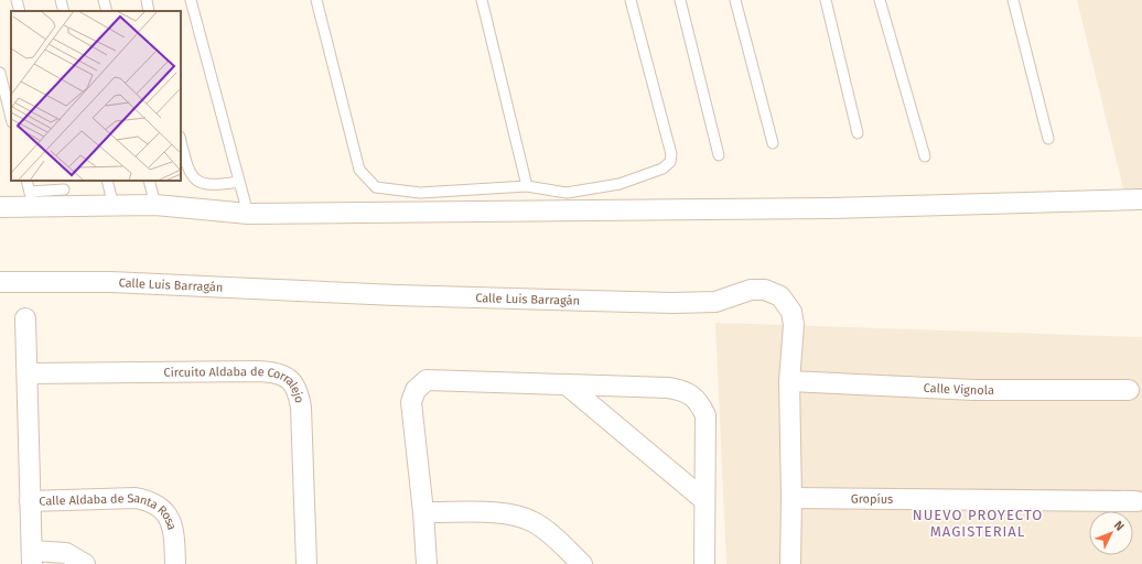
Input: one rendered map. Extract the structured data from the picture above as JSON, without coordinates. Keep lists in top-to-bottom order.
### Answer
{
  "streets": {
    "street": [
      "Calle Luis Barragán",
      "Calle Vignola",
      "Circuito Aldaba de Corralejo",
      "Gropíus",
      "Calle Aldaba de Santa Rosa"
    ]
  },
  "crossings": [
    ["Calle Luis Barragán", "Calle Vignola"],
    ["Calle Luis Barragán", "Gropíus"]
  ],
  "districts": ["NUEVO PROYECTO MAGISTERIAL"],
  "north": "top right"
}
